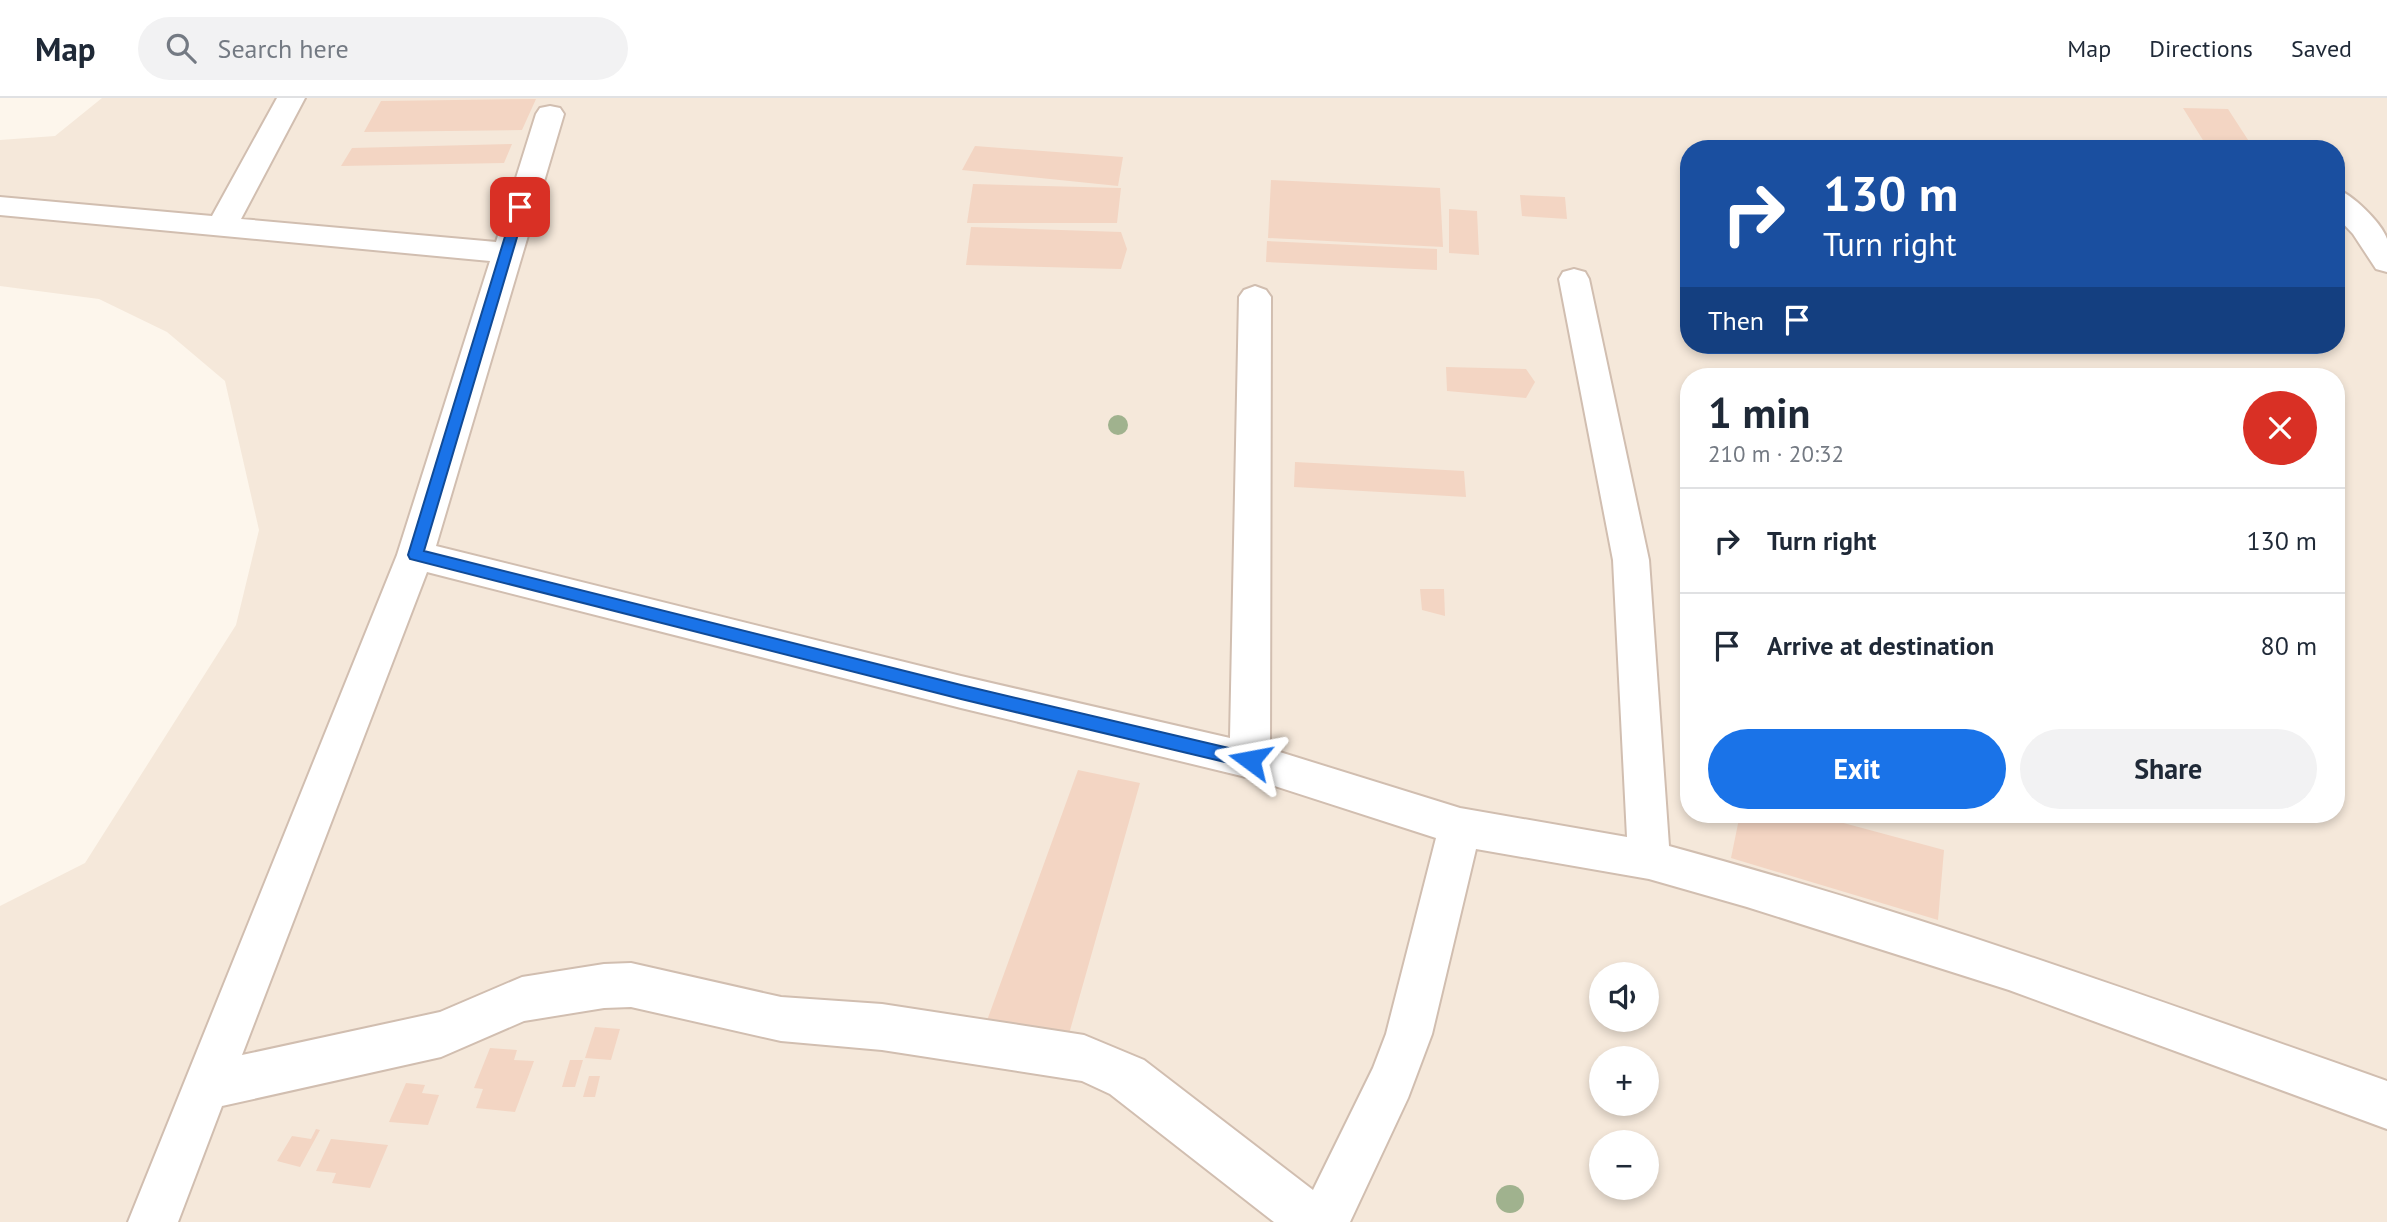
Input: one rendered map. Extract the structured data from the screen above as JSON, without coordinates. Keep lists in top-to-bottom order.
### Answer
{
  "page": {
    "header": "Map",
    "search": "Search here",
    "nav": ["Map", "Directions", "Saved"],
    "turn": ["130 m", "Turn right"],
    "then": "Then",
    "heading": ["1 min", "210 m · 20:32"],
    "list": [
      {
        "name": "Turn right",
        "value": "130 m"
      },
      {
        "name": "Arrive at destination",
        "value": "80 m"
      }
    ],
    "buttons": ["Exit", "Share"],
    "map_buttons": ["+", "−"]
  }
}
